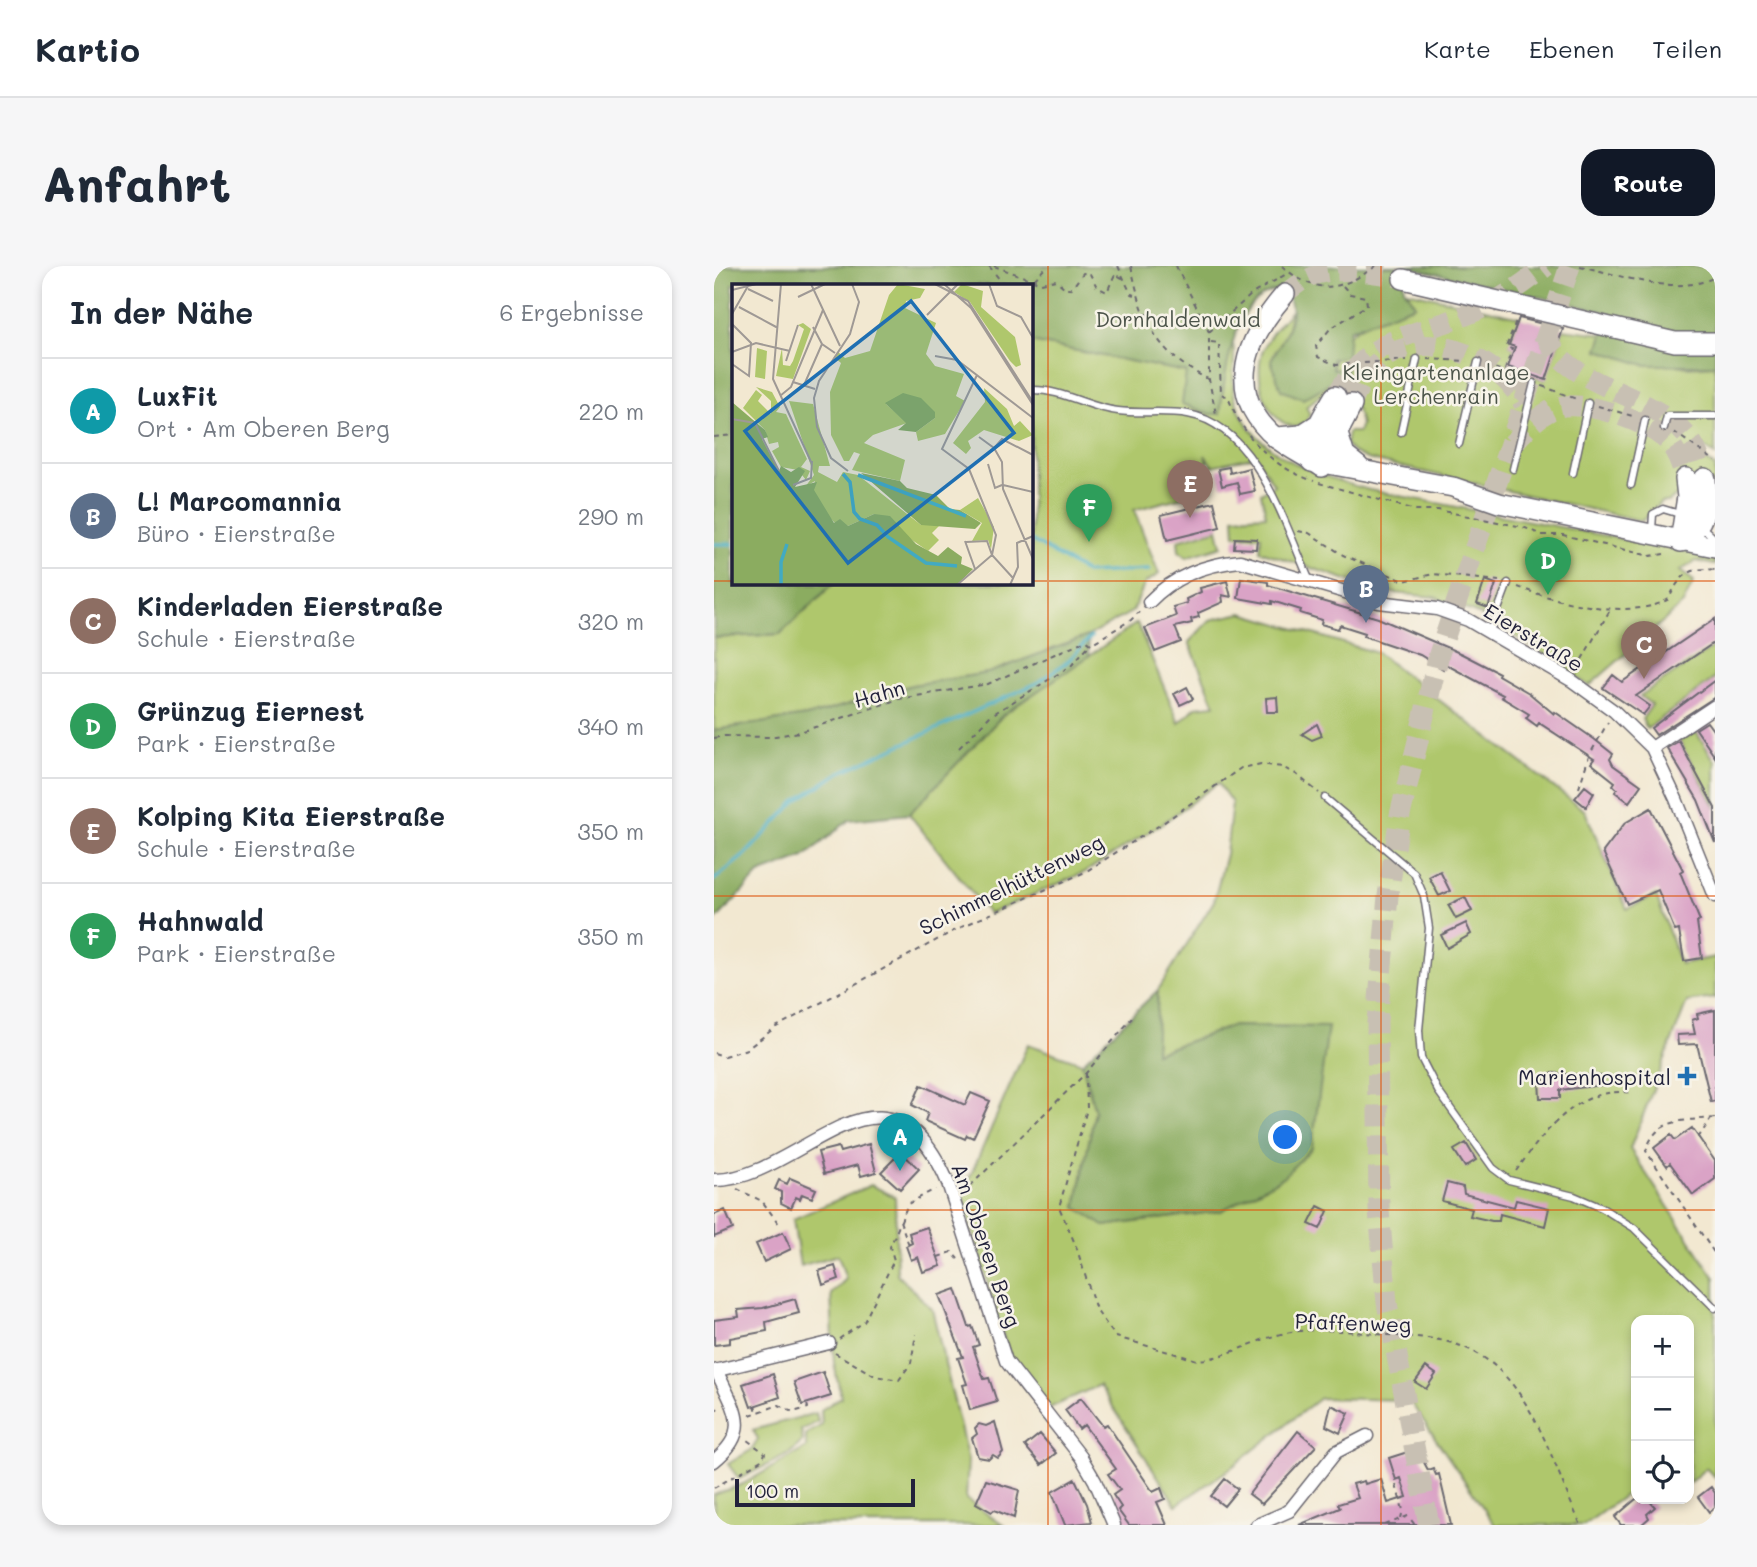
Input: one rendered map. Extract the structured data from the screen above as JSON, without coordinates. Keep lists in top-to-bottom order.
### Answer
{
  "streets": {
    "street": ["Eierstraße", "Am Oberen Berg"],
    "path": ["Hahn", "Schimmelhüttenweg", "Pfaffenweg"]
  },
  "parks": ["Dornhaldenwald", "Kleingartenanlage Lerchenrain"],
  "places": {
    "health": ["Marienhospital"]
  },
  "scale_bar": "100 m",
  "page": {
    "header": "Kartio",
    "nav": ["Karte", "Ebenen", "Teilen"],
    "buttons": "Route",
    "title": "Anfahrt",
    "heading": ["In der Nähe", "6 Ergebnisse"],
    "list": [
      {
        "mark": "A",
        "name": "LuxFit",
        "note": "Ort · Am Oberen Berg",
        "value": "220 m"
      },
      {
        "mark": "B",
        "name": "L! Marcomannia",
        "note": "Büro · Eierstraße",
        "value": "290 m"
      },
      {
        "mark": "C",
        "name": "Kinderladen Eierstraße",
        "note": "Schule · Eierstraße",
        "value": "320 m"
      },
      {
        "mark": "D",
        "name": "Grünzug Eiernest",
        "note": "Park · Eierstraße",
        "value": "340 m"
      },
      {
        "mark": "E",
        "name": "Kolping Kita Eierstraße",
        "note": "Schule · Eierstraße",
        "value": "350 m"
      },
      {
        "mark": "F",
        "name": "Hahnwald",
        "note": "Park · Eierstraße",
        "value": "350 m"
      }
    ],
    "pins": [
      "E",
      "F",
      "D",
      "B",
      "C",
      "A"
    ],
    "map_buttons": ["+", "−"],
    "scale": "100 m"
  }
}
